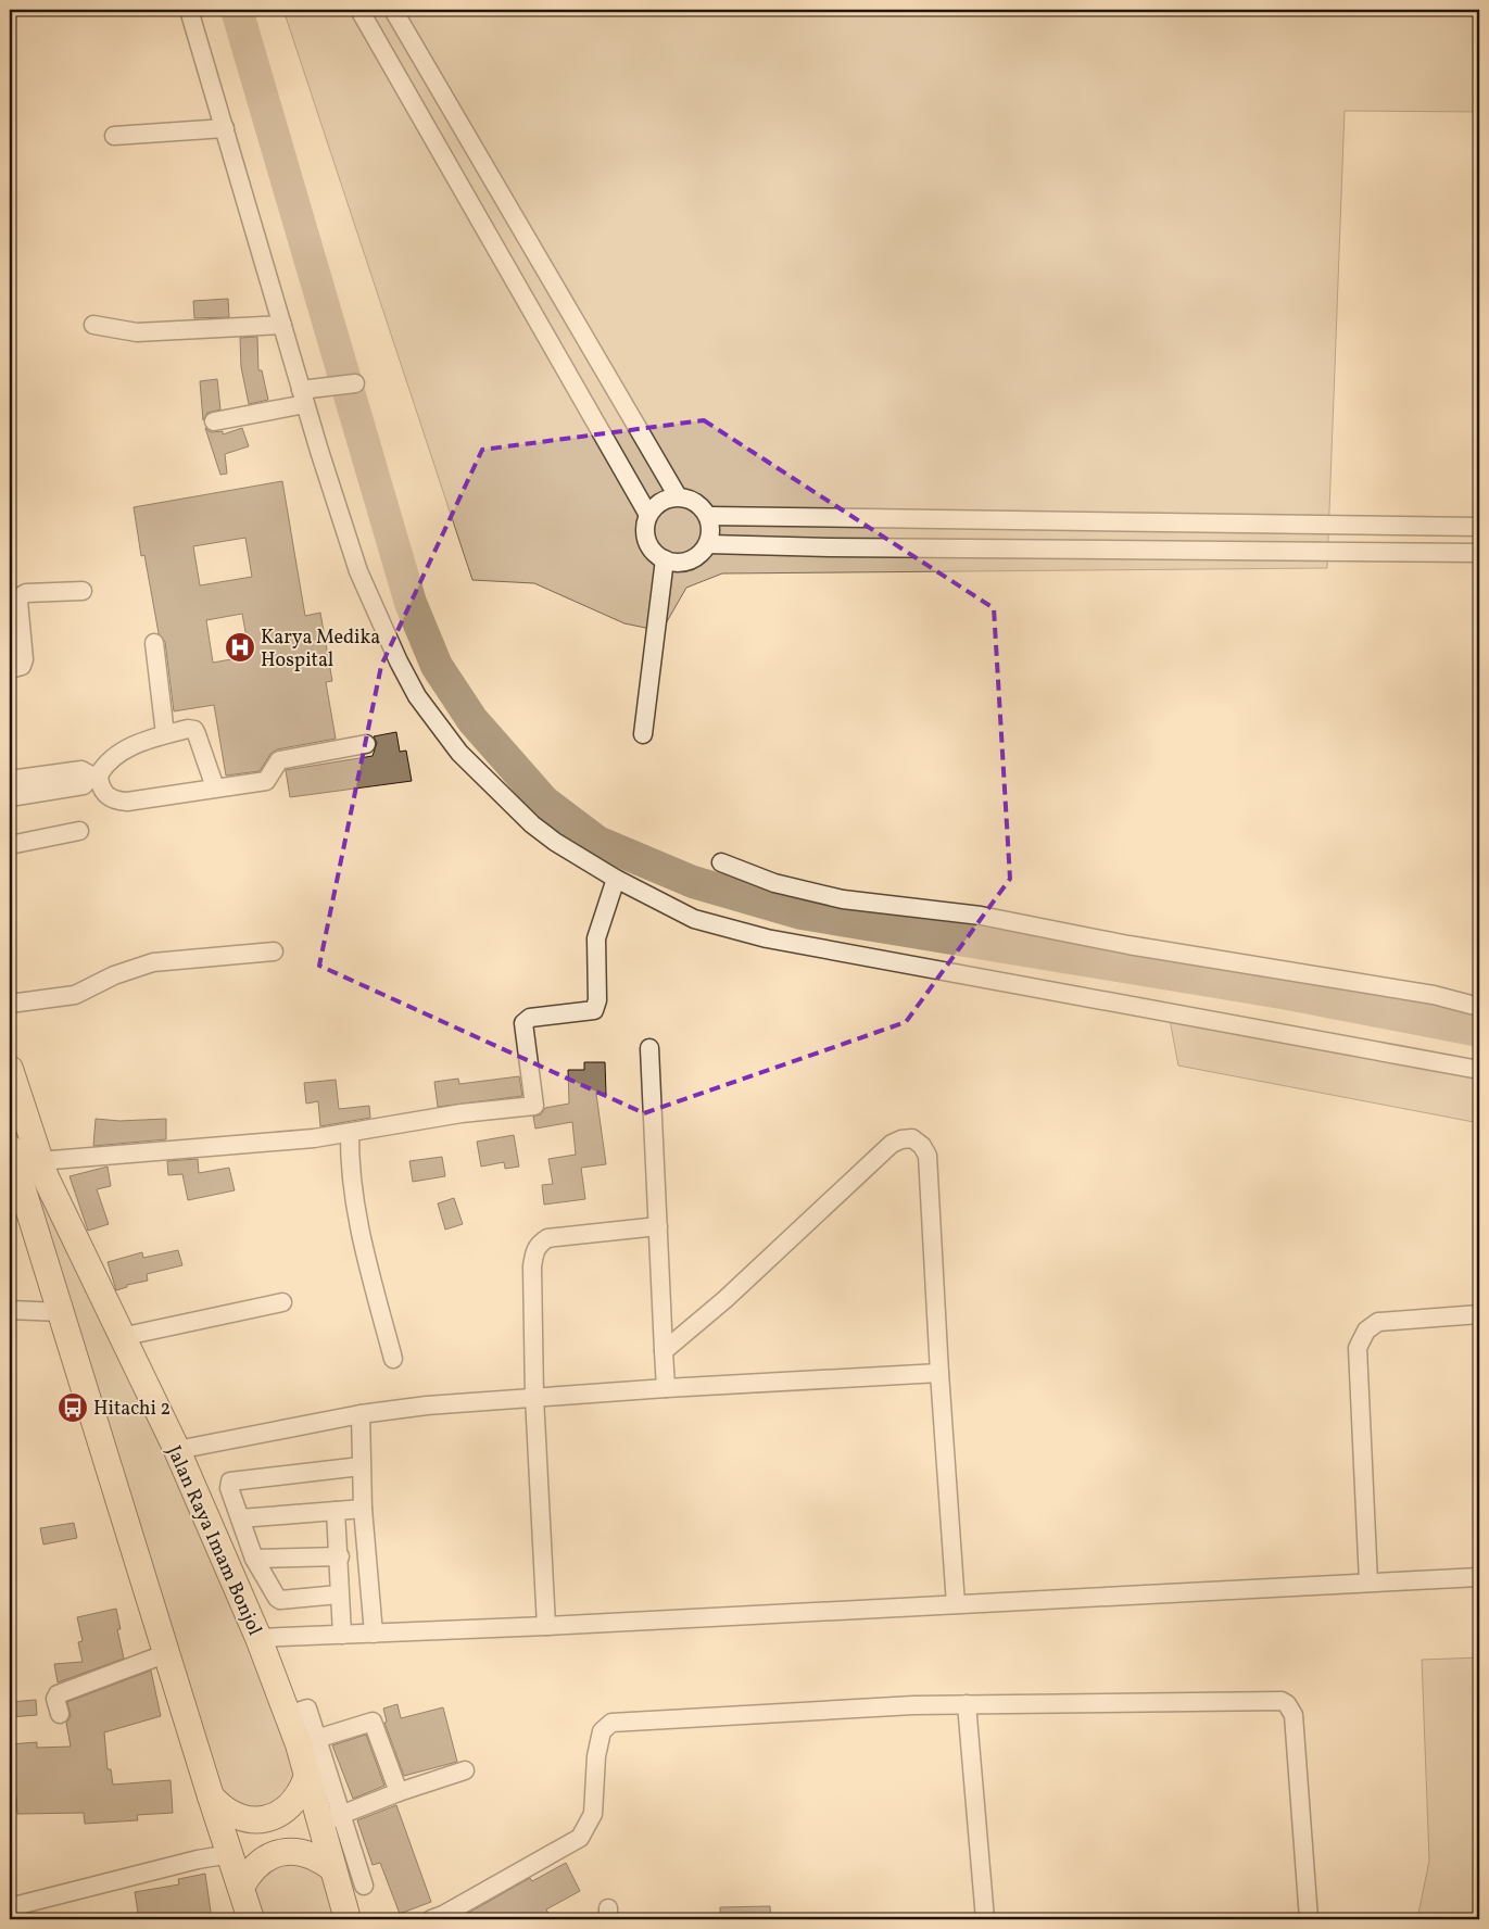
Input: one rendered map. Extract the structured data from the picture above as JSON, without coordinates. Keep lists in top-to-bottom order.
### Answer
{
  "streets": {
    "highway": ["Jalan Raya Imam Bonjol"]
  },
  "places": {
    "hospital": ["Karya Medika Hospital"],
    "bus stop": ["Hitachi 2"]
  }
}
